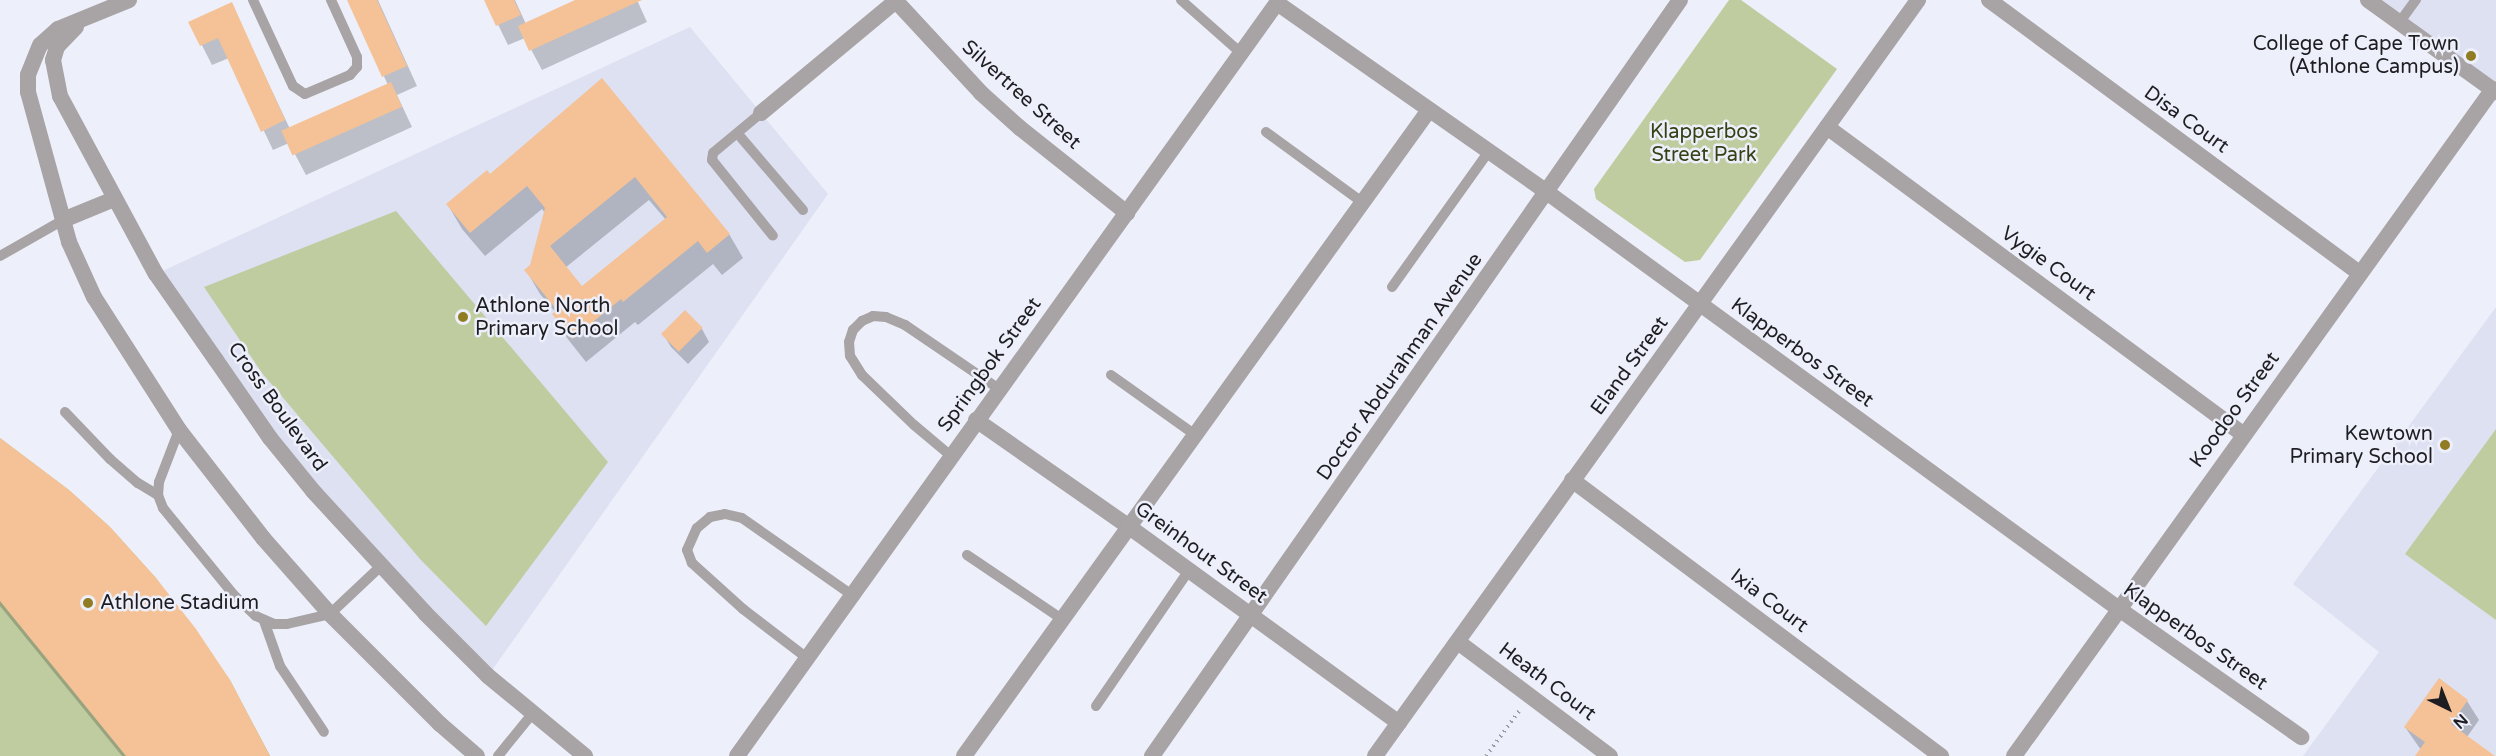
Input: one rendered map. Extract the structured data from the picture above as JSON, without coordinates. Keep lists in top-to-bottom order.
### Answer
{
  "streets": {
    "street": [
      "Silvertree Street",
      "Disa Court",
      "Vygie Court",
      "Klapperbos Street",
      "Springbok Street",
      "Eland Street",
      "Doctor Abdurahman Avenue",
      "Cross Boulevard",
      "Koodoo Street",
      "Greinhout Street",
      "Ixia Court",
      "Heath Court"
    ]
  },
  "crossings": [
    ["Silvertree Street", "Springbok Street"],
    ["Disa Court", "Koodoo Street"],
    ["Vygie Court", "Eland Street"],
    ["Vygie Court", "Koodoo Street"],
    ["Klapperbos Street", "Springbok Street"],
    ["Klapperbos Street", "Eland Street"],
    ["Klapperbos Street", "Doctor Abdurahman Avenue"],
    ["Klapperbos Street", "Koodoo Street"],
    ["Springbok Street", "Greinhout Street"],
    ["Eland Street", "Greinhout Street"],
    ["Eland Street", "Ixia Court"],
    ["Eland Street", "Heath Court"],
    ["Doctor Abdurahman Avenue", "Greinhout Street"]
  ],
  "parks": ["Klapperbos Street Park"],
  "places": [
    "College of Cape Town (Athlone Campus)",
    "Athlone North Primary School",
    "Kewtown Primary School",
    "Athlone Stadium"
  ],
  "north": "bottom right"
}
